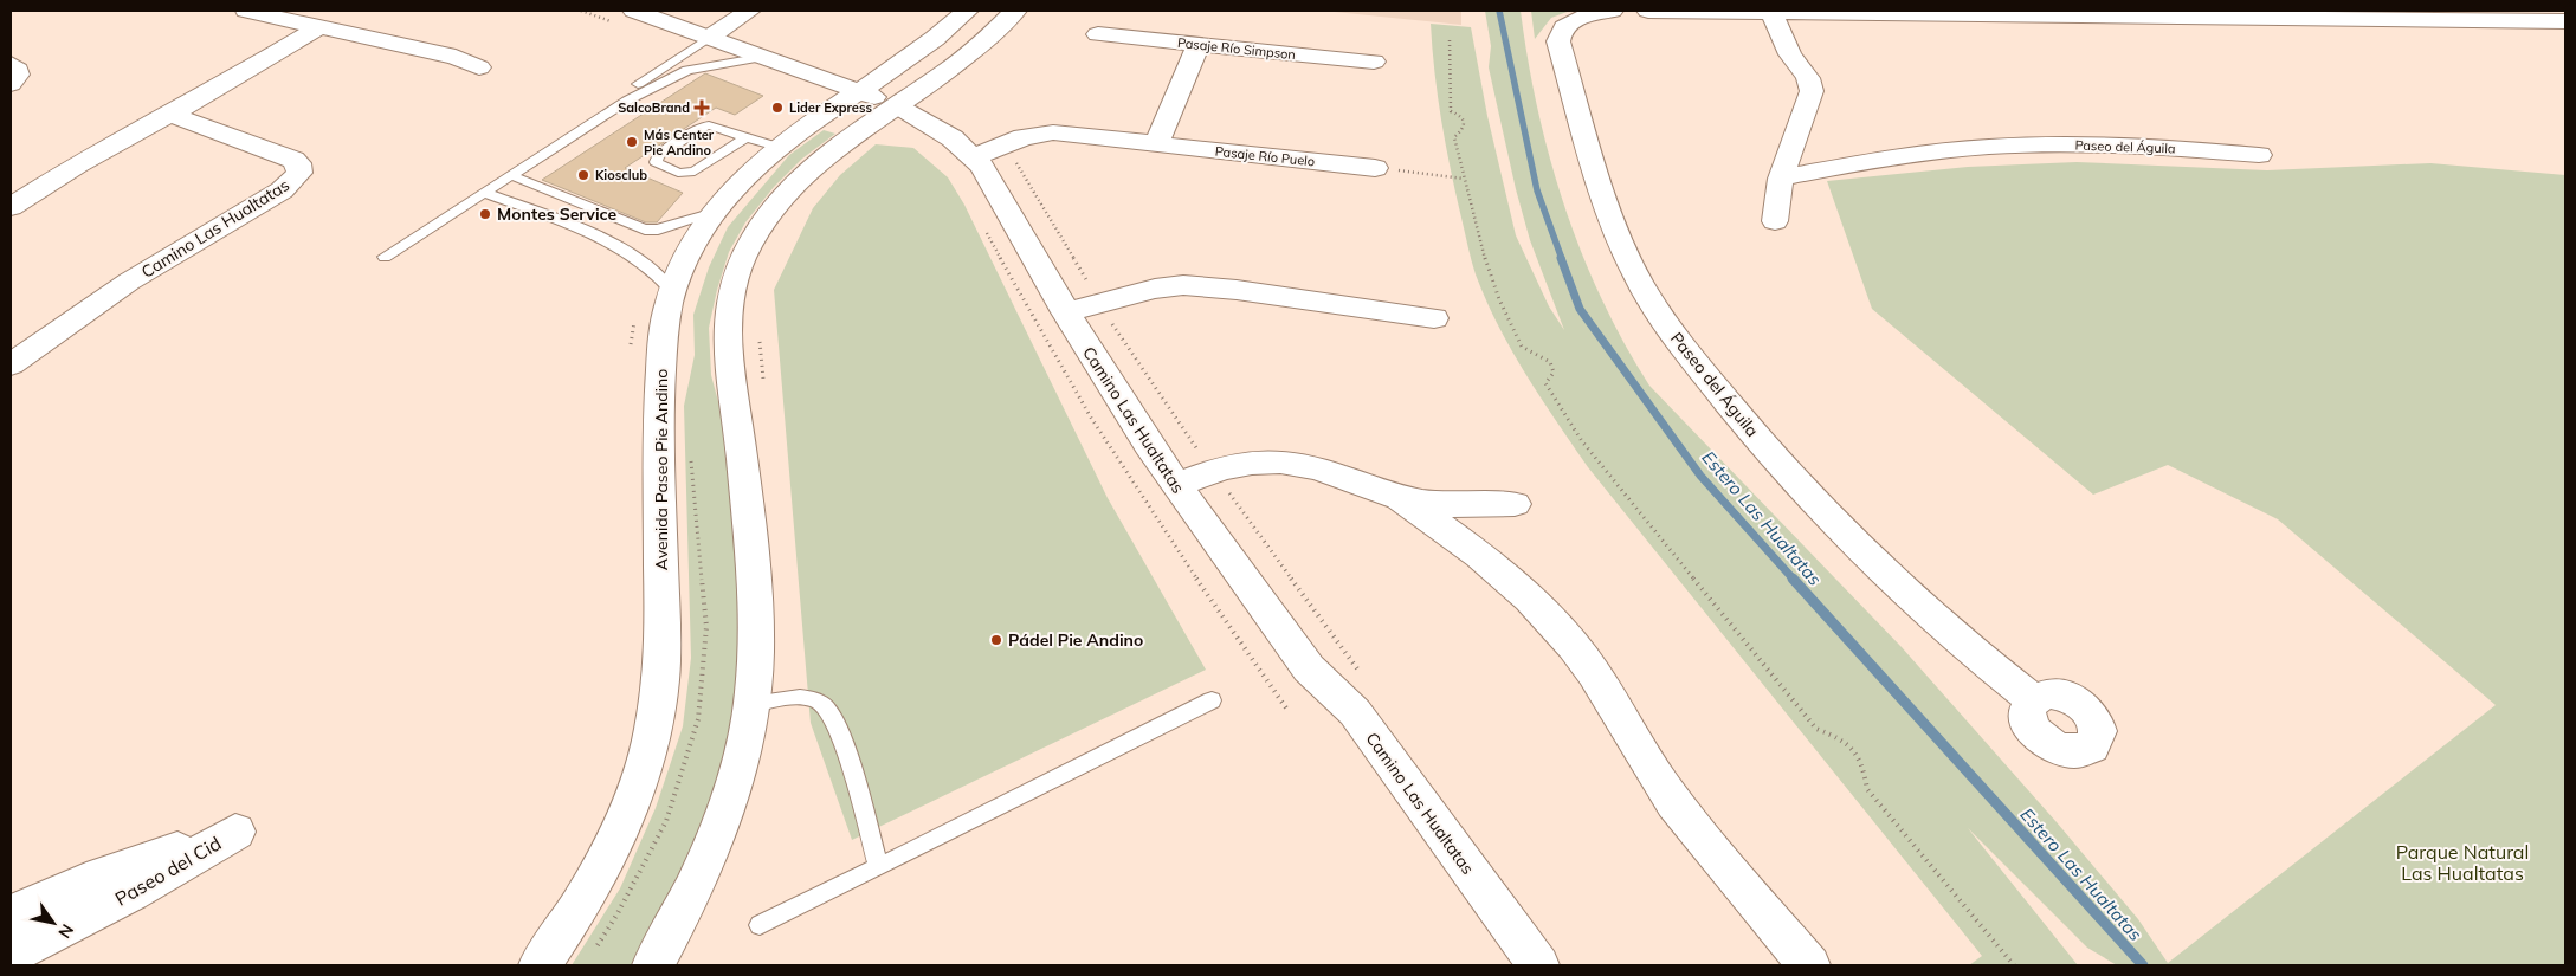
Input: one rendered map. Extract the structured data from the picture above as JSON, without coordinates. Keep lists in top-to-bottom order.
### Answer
{
  "streets": {
    "street": [
      "Pasaje Río Simpson",
      "Paseo del Águila",
      "Pasaje Río Puelo",
      "Camino Las Hualtatas",
      "Avenida Paseo Pie Andino",
      "Paseo del Cid"
    ]
  },
  "crossings": [
    ["Pasaje Río Puelo", "Camino Las Hualtatas"],
    ["Camino Las Hualtatas", "Avenida Paseo Pie Andino"]
  ],
  "water": ["Estero Las Hualtatas"],
  "parks": ["Parque Natural Las Hualtatas"],
  "places": {
    "health": ["SalcoBrand"],
    "other": [
      "Lider Express",
      "Más Center Pie Andino",
      "Kiosclub",
      "Montes Service",
      "Pádel Pie Andino"
    ]
  },
  "north": "bottom right"
}
